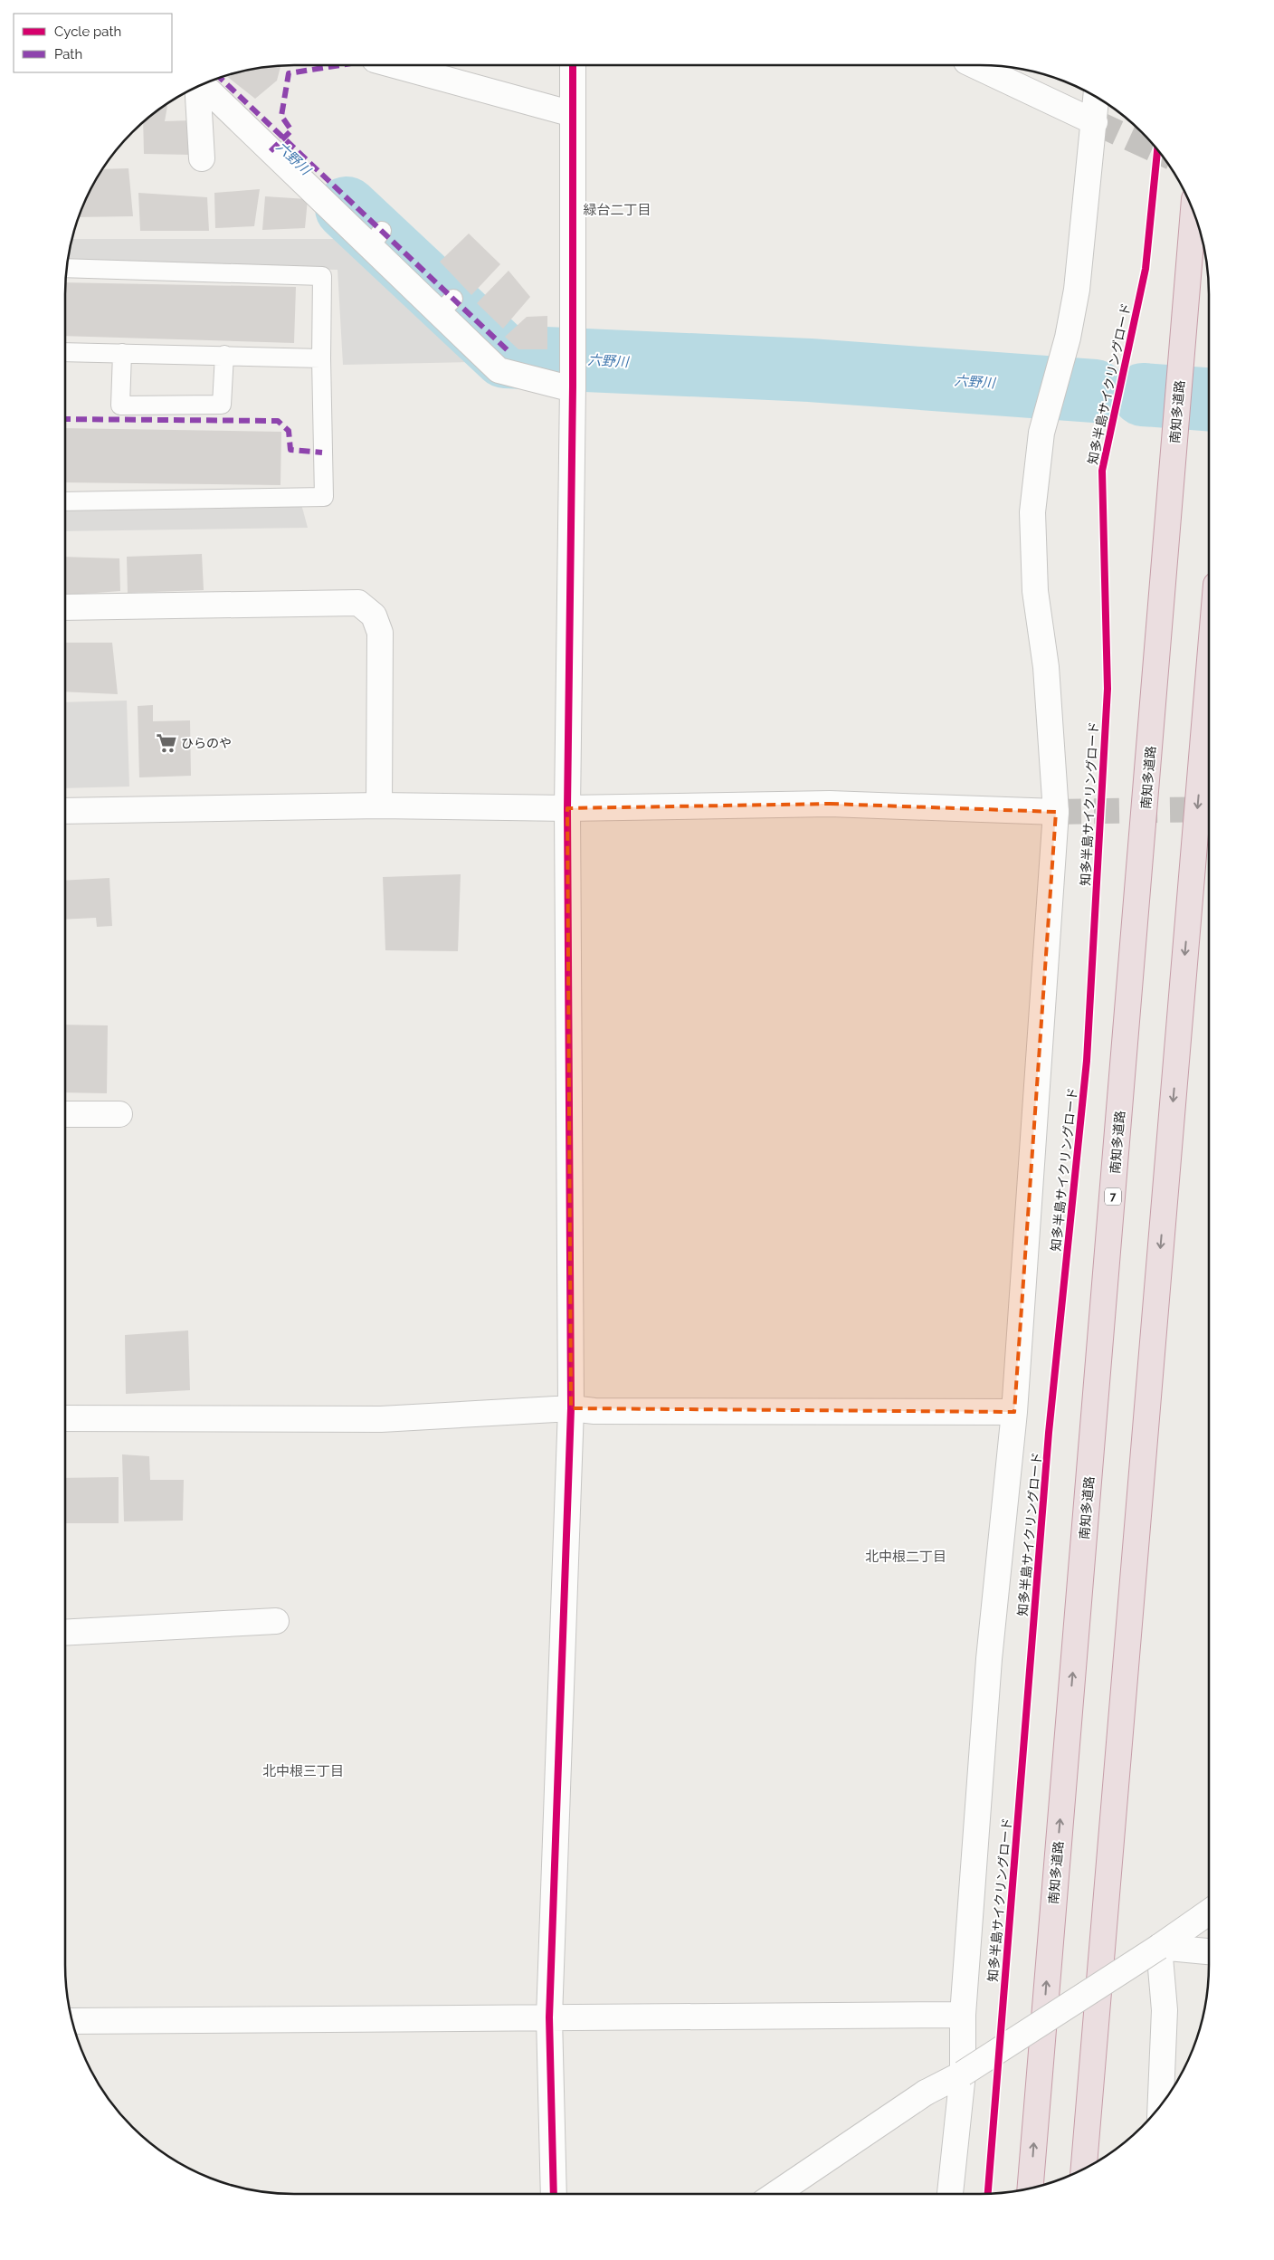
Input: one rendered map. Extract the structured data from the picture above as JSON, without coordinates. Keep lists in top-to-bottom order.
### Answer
{
  "streets": {
    "highway": ["南知多道路", "7"],
    "cycle path": ["知多半島サイクリングロード"]
  },
  "districts": ["緑台二丁目", "北中根二丁目", "北中根三丁目"],
  "water": ["六野川"],
  "places": {
    "supermarket": ["ひらのや"]
  },
  "legend": ["Cycle path", "Path"]
}
